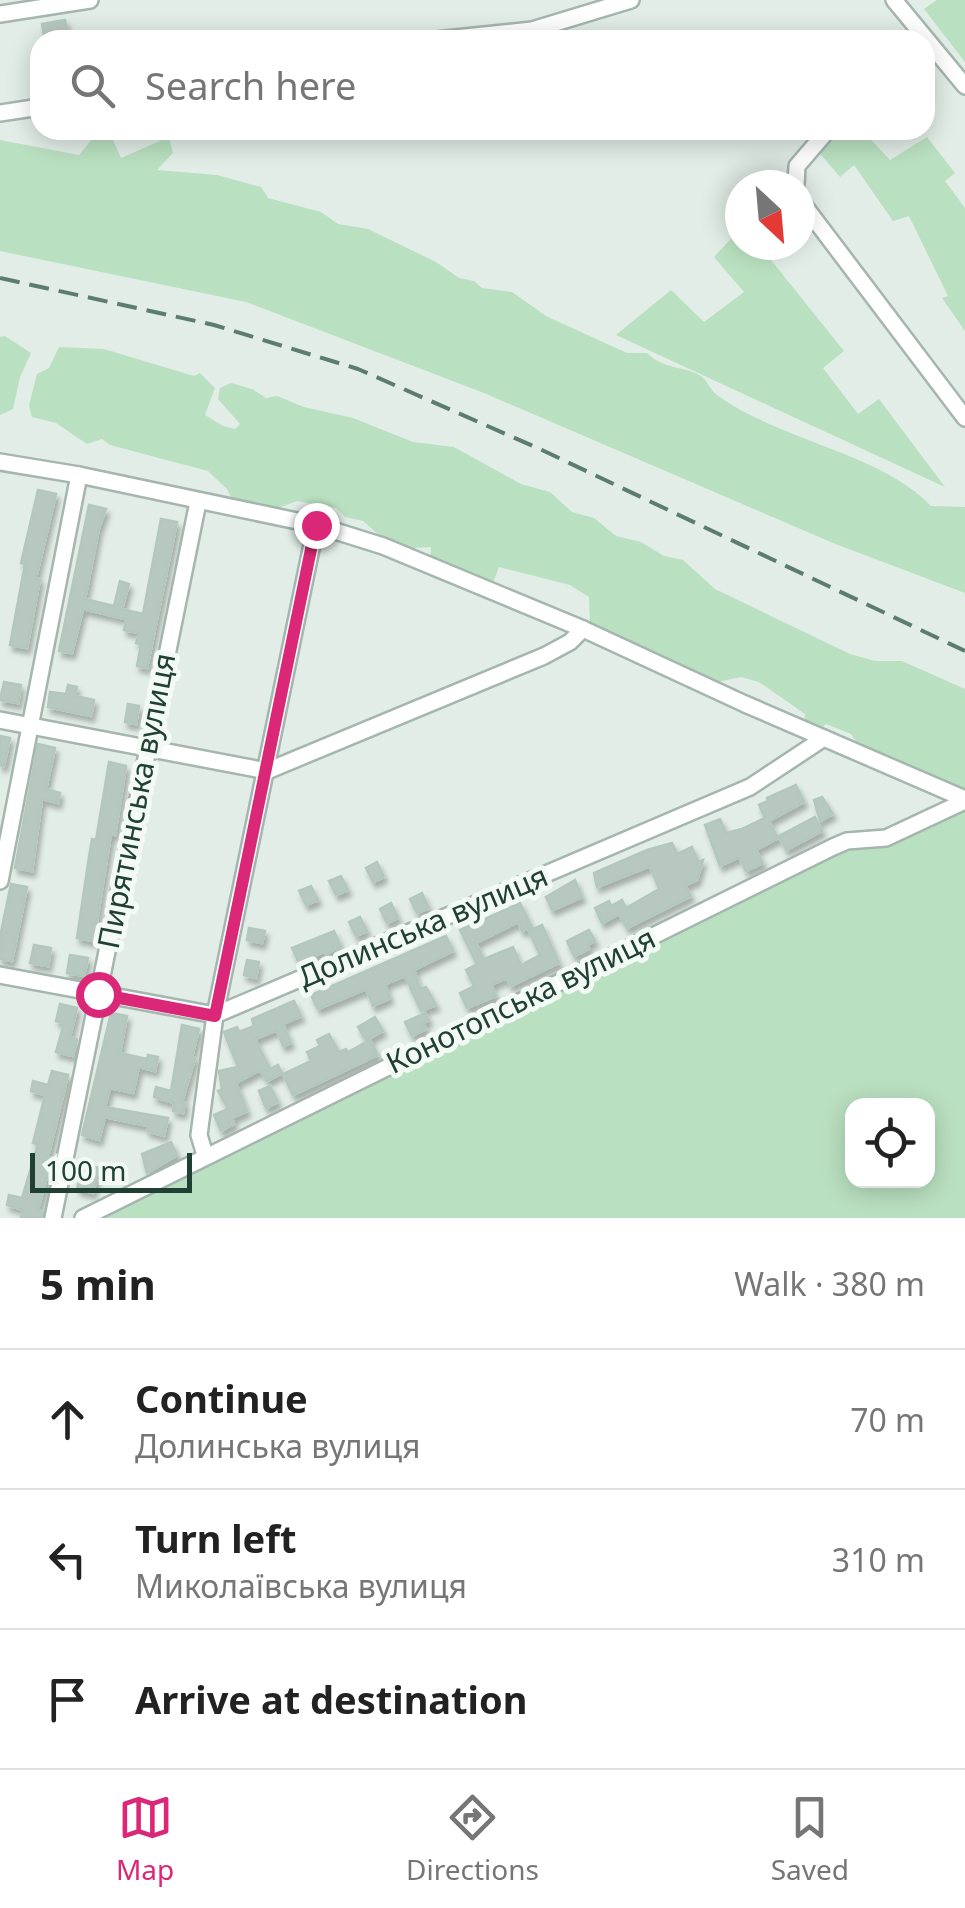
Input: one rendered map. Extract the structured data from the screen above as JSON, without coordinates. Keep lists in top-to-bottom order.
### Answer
{
  "streets": {
    "street": ["Пирятинська вулиця", "Долинська вулиця", "Конотопська вулиця"]
  },
  "scale_bar": "100 m",
  "north": "bottom right",
  "page": {
    "search": "Search here",
    "scale": "100 m",
    "heading": ["5 min", "Walk · 380 m"],
    "list": [
      ["Continue", "Долинська вулиця", "70 m"],
      ["Turn left", "Миколаївська вулиця", "310 m"],
      "Arrive at destination"
    ],
    "nav": ["Map", "Directions", "Saved"]
  }
}
